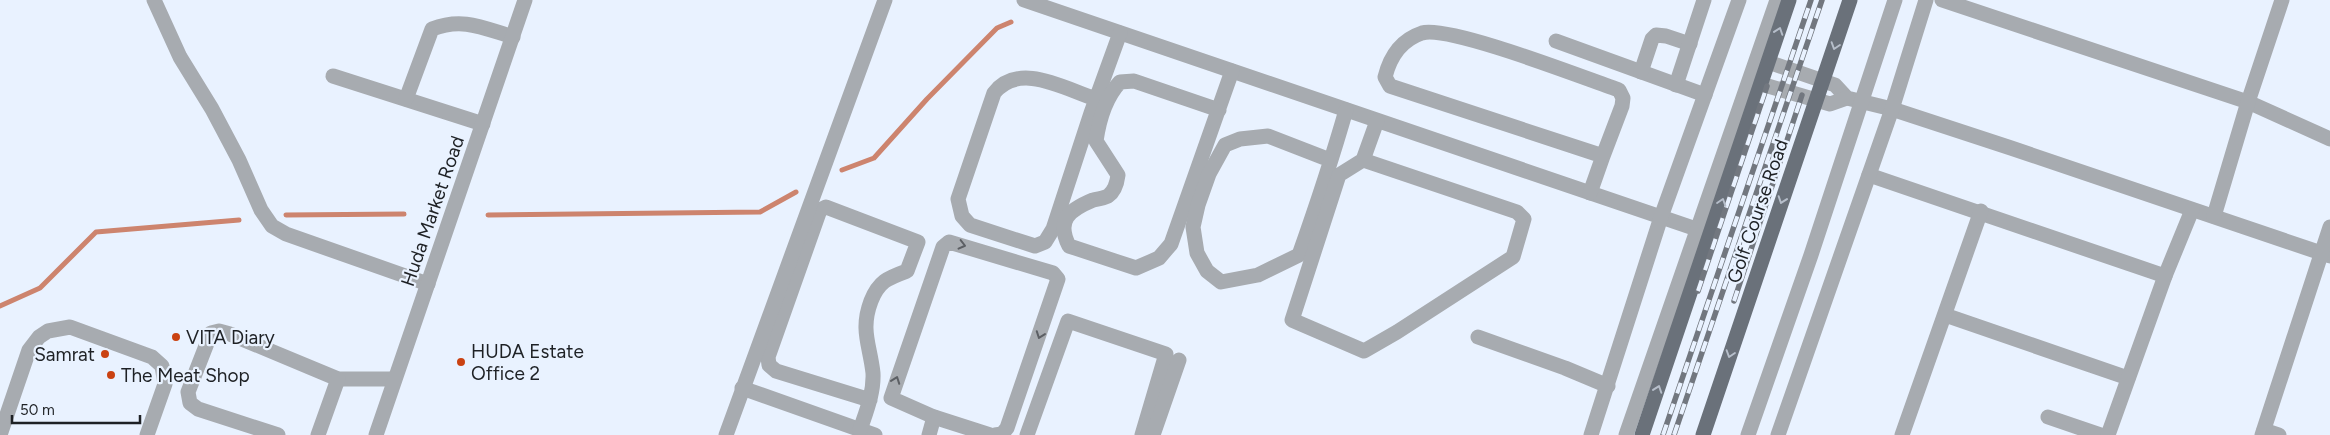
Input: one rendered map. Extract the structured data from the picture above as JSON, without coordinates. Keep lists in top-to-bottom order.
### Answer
{
  "streets": {
    "main road": ["Golf Course Road"],
    "street": ["Huda Market Road"]
  },
  "places": [
    "VITA Diary",
    "Samrat",
    "HUDA Estate Office 2",
    "The Meat Shop"
  ],
  "scale_bar": "50 m"
}
